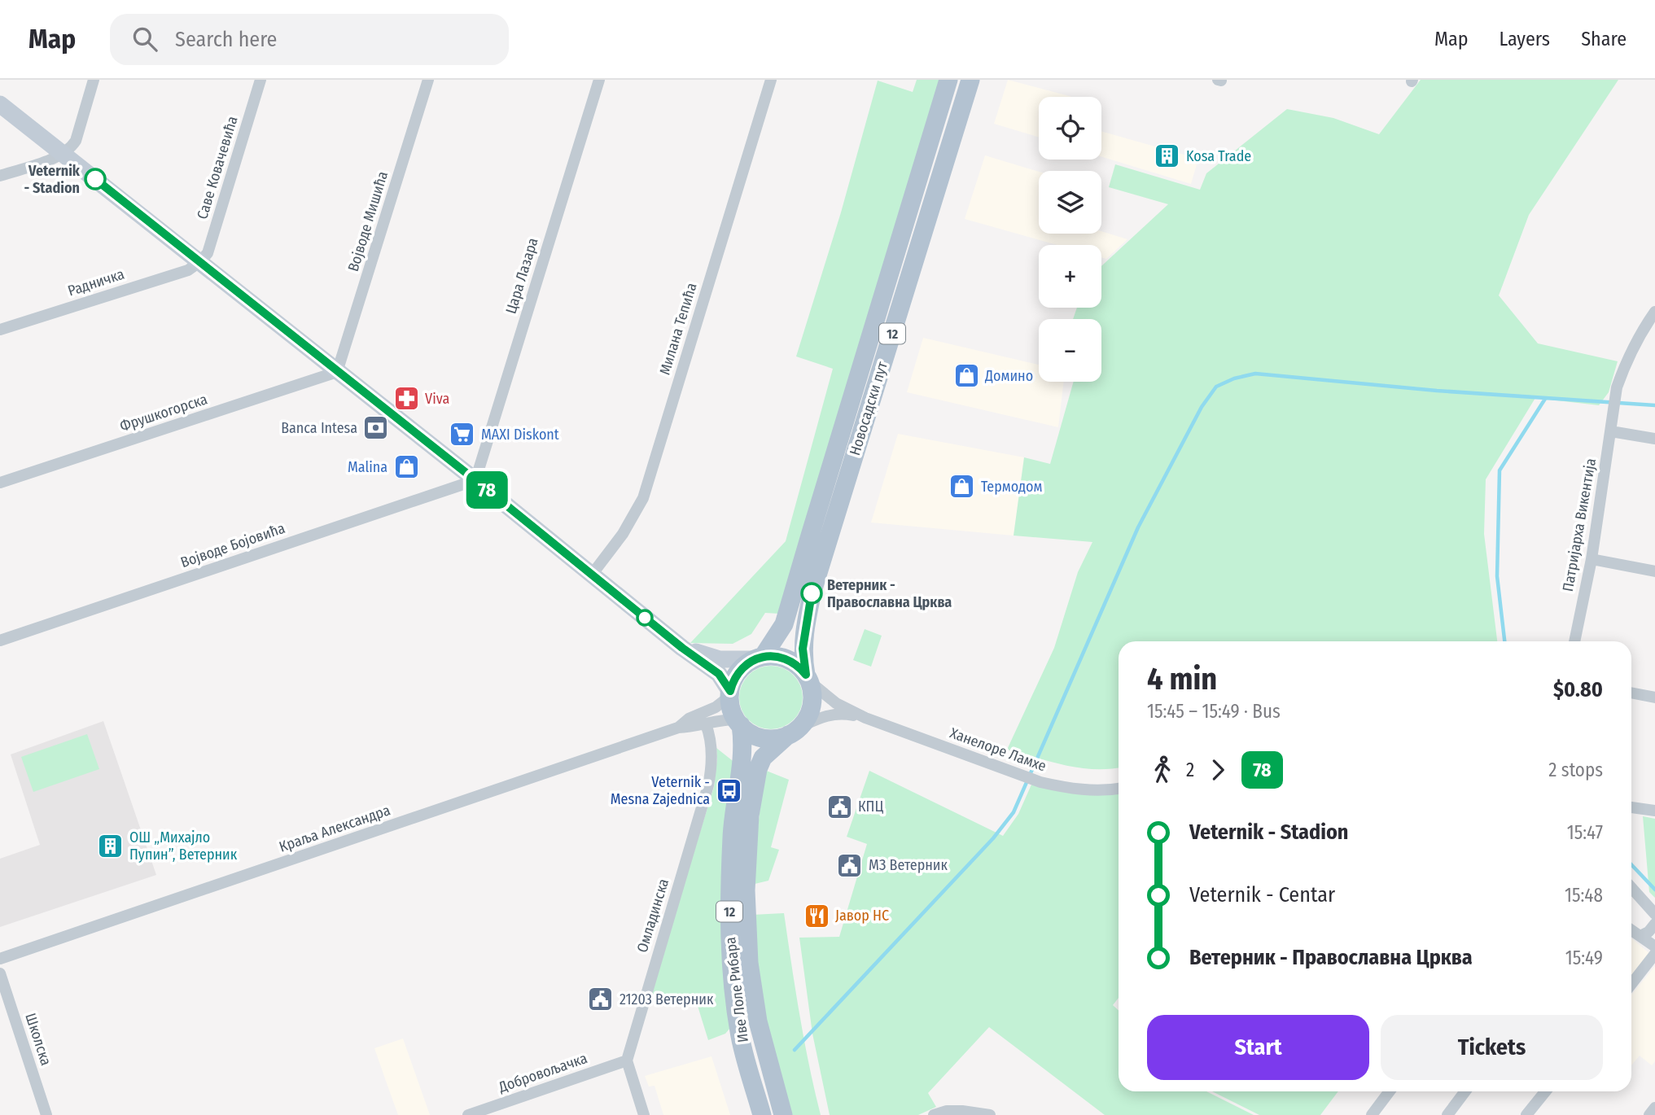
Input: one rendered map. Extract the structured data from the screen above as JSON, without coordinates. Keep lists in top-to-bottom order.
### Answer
{
  "streets": {
    "main road": ["12", "Новосадски пут", "Иве Лоле Рибара"],
    "street": [
      "Саве Ковачевића",
      "Војводе Мишића",
      "Цара Лазара",
      "Радничка",
      "Милана Тепића",
      "Фрушкогорска",
      "Патријарха Викентија",
      "Војводе Бојовића",
      "Ханелоре Ламхе",
      "Краља Александра",
      "Омладинска",
      "Школска",
      "Добровољачка"
    ]
  },
  "crossings": [
    ["Саве Ковачевића", "Радничка"],
    ["Војводе Мишића", "Фрушкогорска"],
    ["Цара Лазара", "Војводе Бојовића"],
    ["12", "Новосадски пут"],
    ["12", "Ханелоре Ламхе"],
    ["12", "Иве Лоле Рибара"],
    ["Новосадски пут", "Ханелоре Ламхе"],
    ["Новосадски пут", "Иве Лоле Рибара"],
    ["Ханелоре Ламхе", "Иве Лоле Рибара"],
    ["Омладинска", "Добровољачка"]
  ],
  "places": {
    "building": ["Kosa Trade", "ОШ „Михајло Пупин”, Ветерник"],
    "other": ["Veternik - Stadion", "Ветерник - Православна Црква"],
    "shop": ["Домино", "Malina", "Термодом"],
    "pharmacy": ["Viva"],
    "bank": ["Banca Intesa"],
    "supermarket": ["MAXI Diskont"],
    "bus stop": ["Veternik - Mesna Zajednica"],
    "public building": ["КПЦ", "МЗ Ветерник", "21203 Ветерник"],
    "restaurant": ["Јавор НС"]
  },
  "lines": ["bus line 78"],
  "page": {
    "header": "Map",
    "search": "Search here",
    "nav": ["Map", "Layers", "Share"],
    "on_map": "78",
    "map_buttons": ["+", "−"],
    "heading": ["4 min", "15:45 – 15:49 · Bus", "$0.80"],
    "legs": ["2", "78", "2 stops"],
    "list": [
      {
        "name": "Veternik - Stadion",
        "value": "15:47"
      },
      {
        "name": "Veternik - Centar",
        "value": "15:48"
      },
      {
        "name": "Ветерник - Православна Црква",
        "value": "15:49"
      }
    ],
    "buttons": ["Start", "Tickets"]
  }
}
